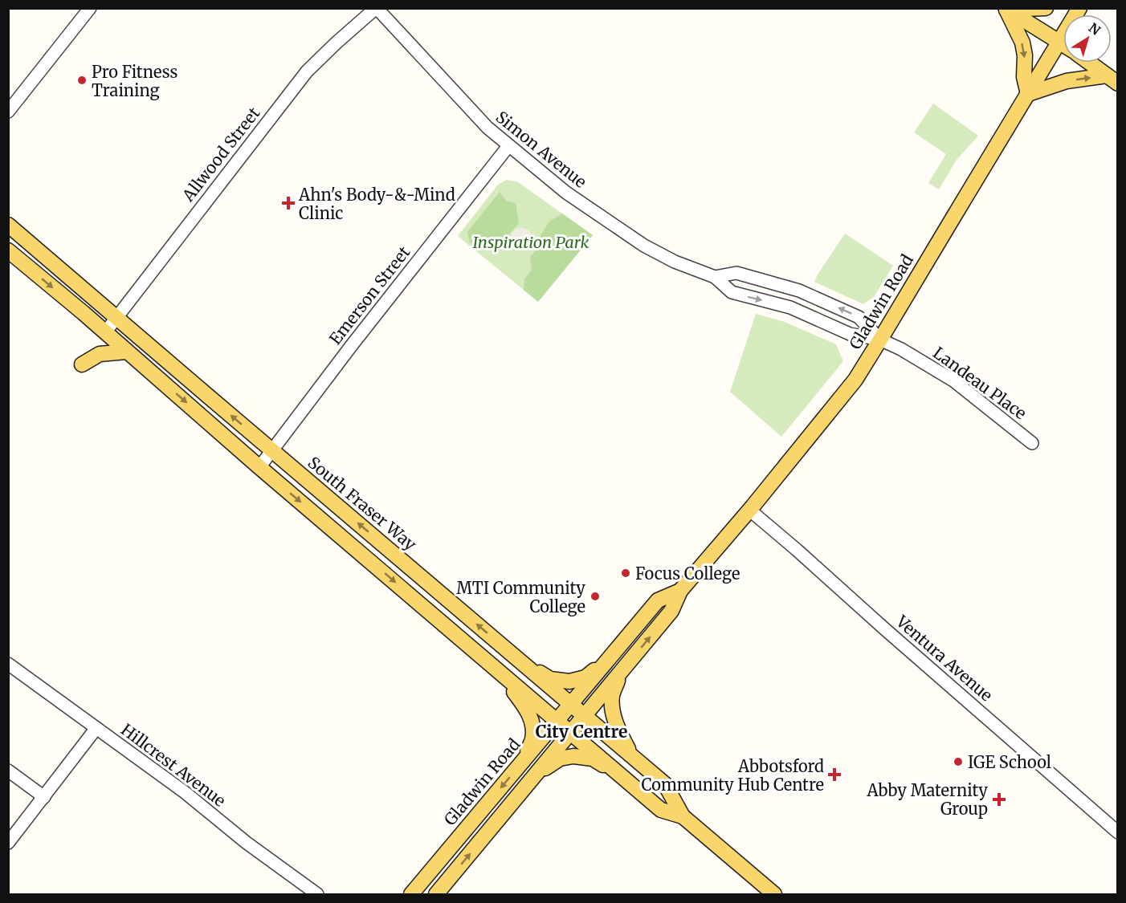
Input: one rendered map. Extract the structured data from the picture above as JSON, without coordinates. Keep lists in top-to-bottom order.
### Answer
{
  "streets": {
    "main road": ["Gladwin Road", "South Fraser Way"],
    "street": [
      "Simon Avenue",
      "Allwood Street",
      "Emerson Street",
      "Landeau Place",
      "Ventura Avenue",
      "Hillcrest Avenue"
    ]
  },
  "crossings": [
    ["Simon Avenue", "Allwood Street"],
    ["Simon Avenue", "Emerson Street"],
    ["Simon Avenue", "Gladwin Road"],
    ["Simon Avenue", "Landeau Place"],
    ["Allwood Street", "South Fraser Way"],
    ["Emerson Street", "South Fraser Way"],
    ["Gladwin Road", "Landeau Place"],
    ["Gladwin Road", "South Fraser Way"],
    ["Gladwin Road", "Ventura Avenue"]
  ],
  "districts": ["City Centre"],
  "parks": ["Inspiration Park"],
  "places": {
    "other": [
      "Pro Fitness Training",
      "Focus College",
      "MTI Community College",
      "IGE School"
    ],
    "health": ["Ahn's Body-&-Mind Clinic", "Abbotsford Community Hub Centre", "Abby Maternity Group"]
  },
  "north": "top right"
}
